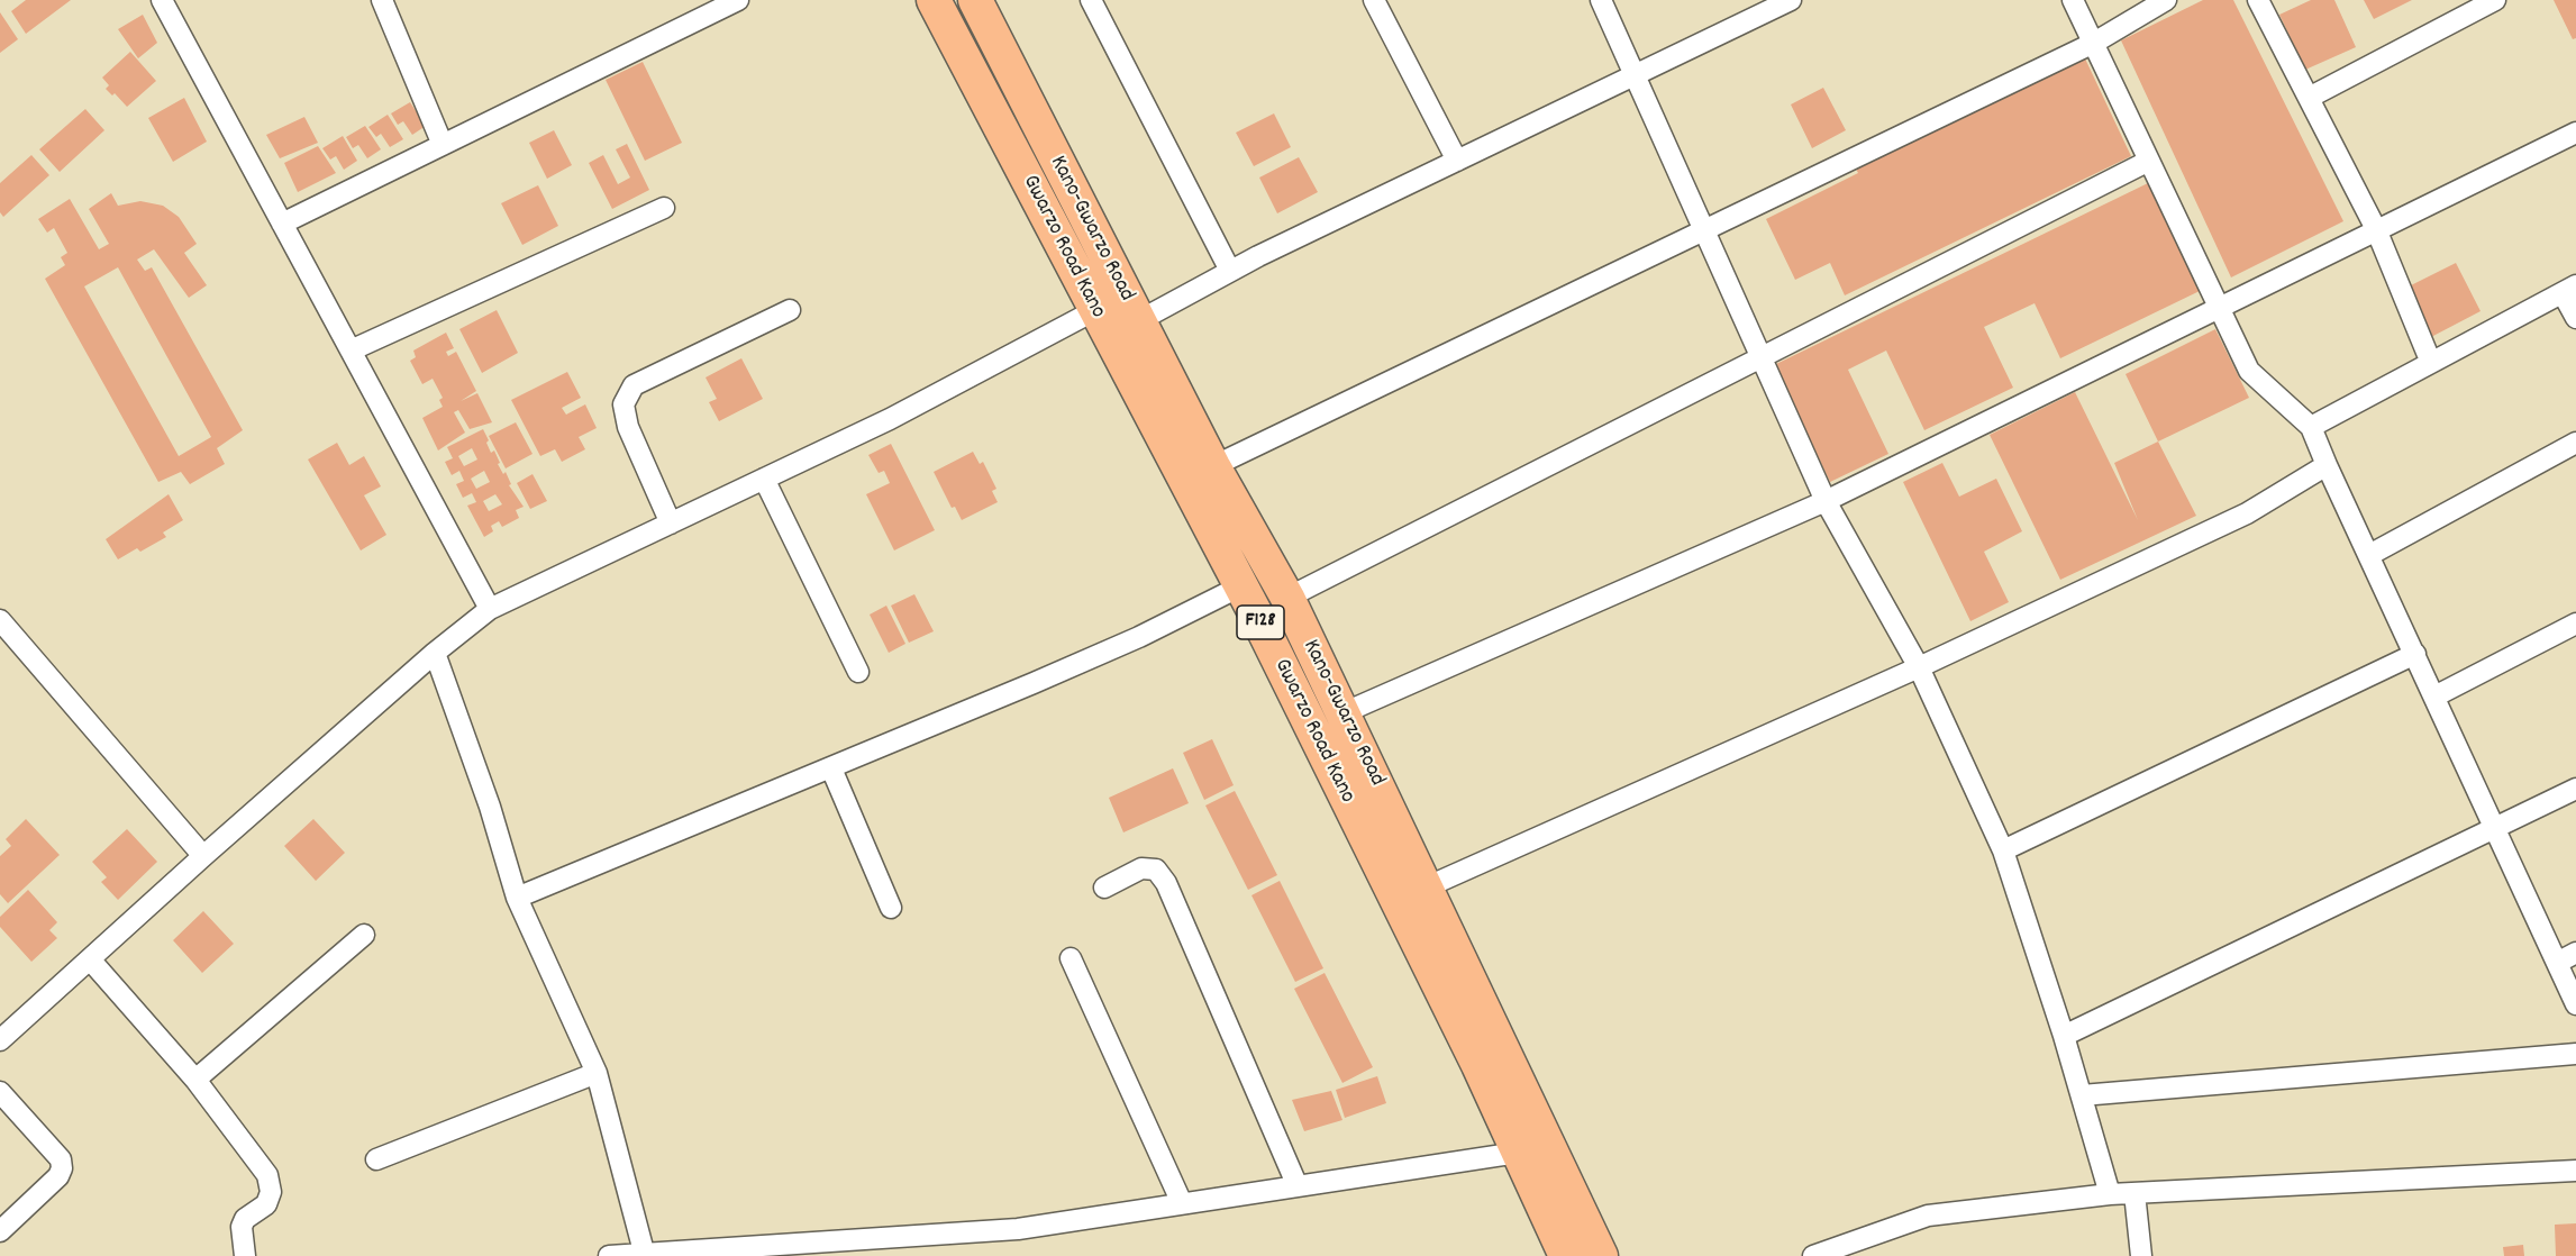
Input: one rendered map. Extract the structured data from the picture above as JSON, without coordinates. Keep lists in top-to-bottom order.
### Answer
{
  "streets": {
    "main road": ["Kano-Gwarzo Road", "Gwarzo Road Kano", "F128"]
  }
}
